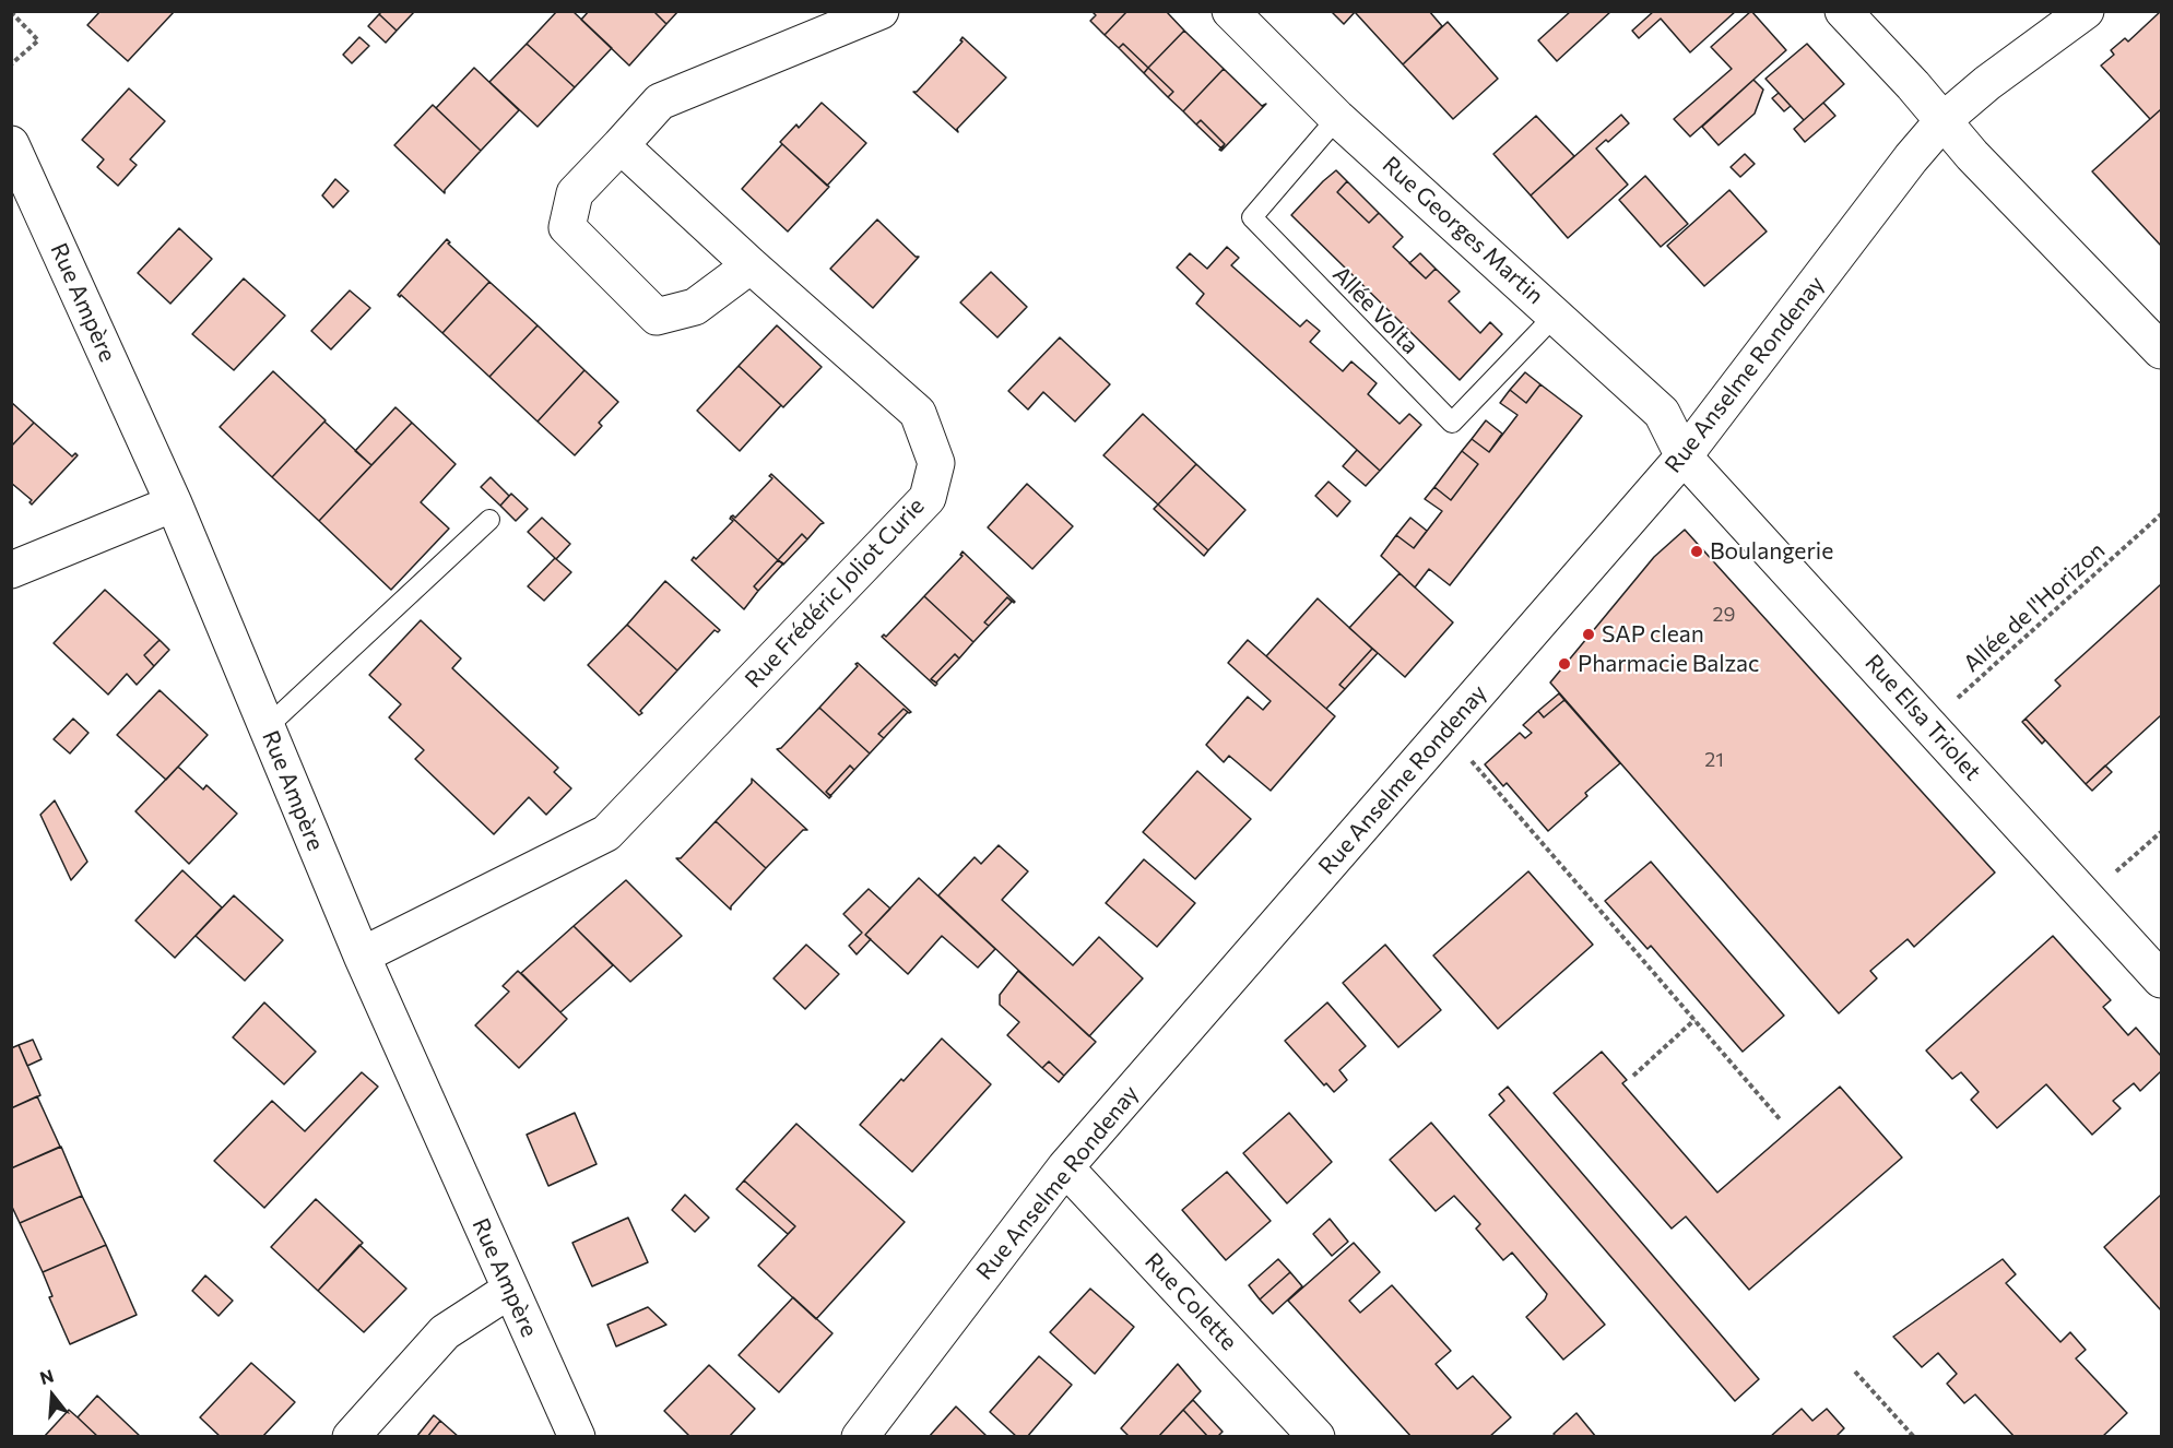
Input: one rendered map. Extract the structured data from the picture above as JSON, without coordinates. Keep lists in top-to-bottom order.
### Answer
{
  "streets": {
    "street": [
      "Rue Georges Martin",
      "Rue Ampère",
      "Rue Anselme Rondenay",
      "Rue Frédéric Joliot Curie",
      "Rue Elsa Triolet",
      "Rue Colette"
    ],
    "lane": ["Allée Volta"],
    "path": ["Allée de l'Horizon"]
  },
  "crossings": [
    ["Rue Georges Martin", "Allée Volta"],
    ["Rue Georges Martin", "Rue Anselme Rondenay"],
    ["Rue Georges Martin", "Rue Elsa Triolet"],
    ["Rue Ampère", "Rue Frédéric Joliot Curie"],
    ["Rue Anselme Rondenay", "Rue Elsa Triolet"],
    ["Rue Anselme Rondenay", "Rue Colette"],
    ["Allée de l'Horizon", "Rue Elsa Triolet"]
  ],
  "places": ["Boulangerie", "SAP clean", "Pharmacie Balzac"],
  "house_numbers": ["29", "21"],
  "north": "top"
}
